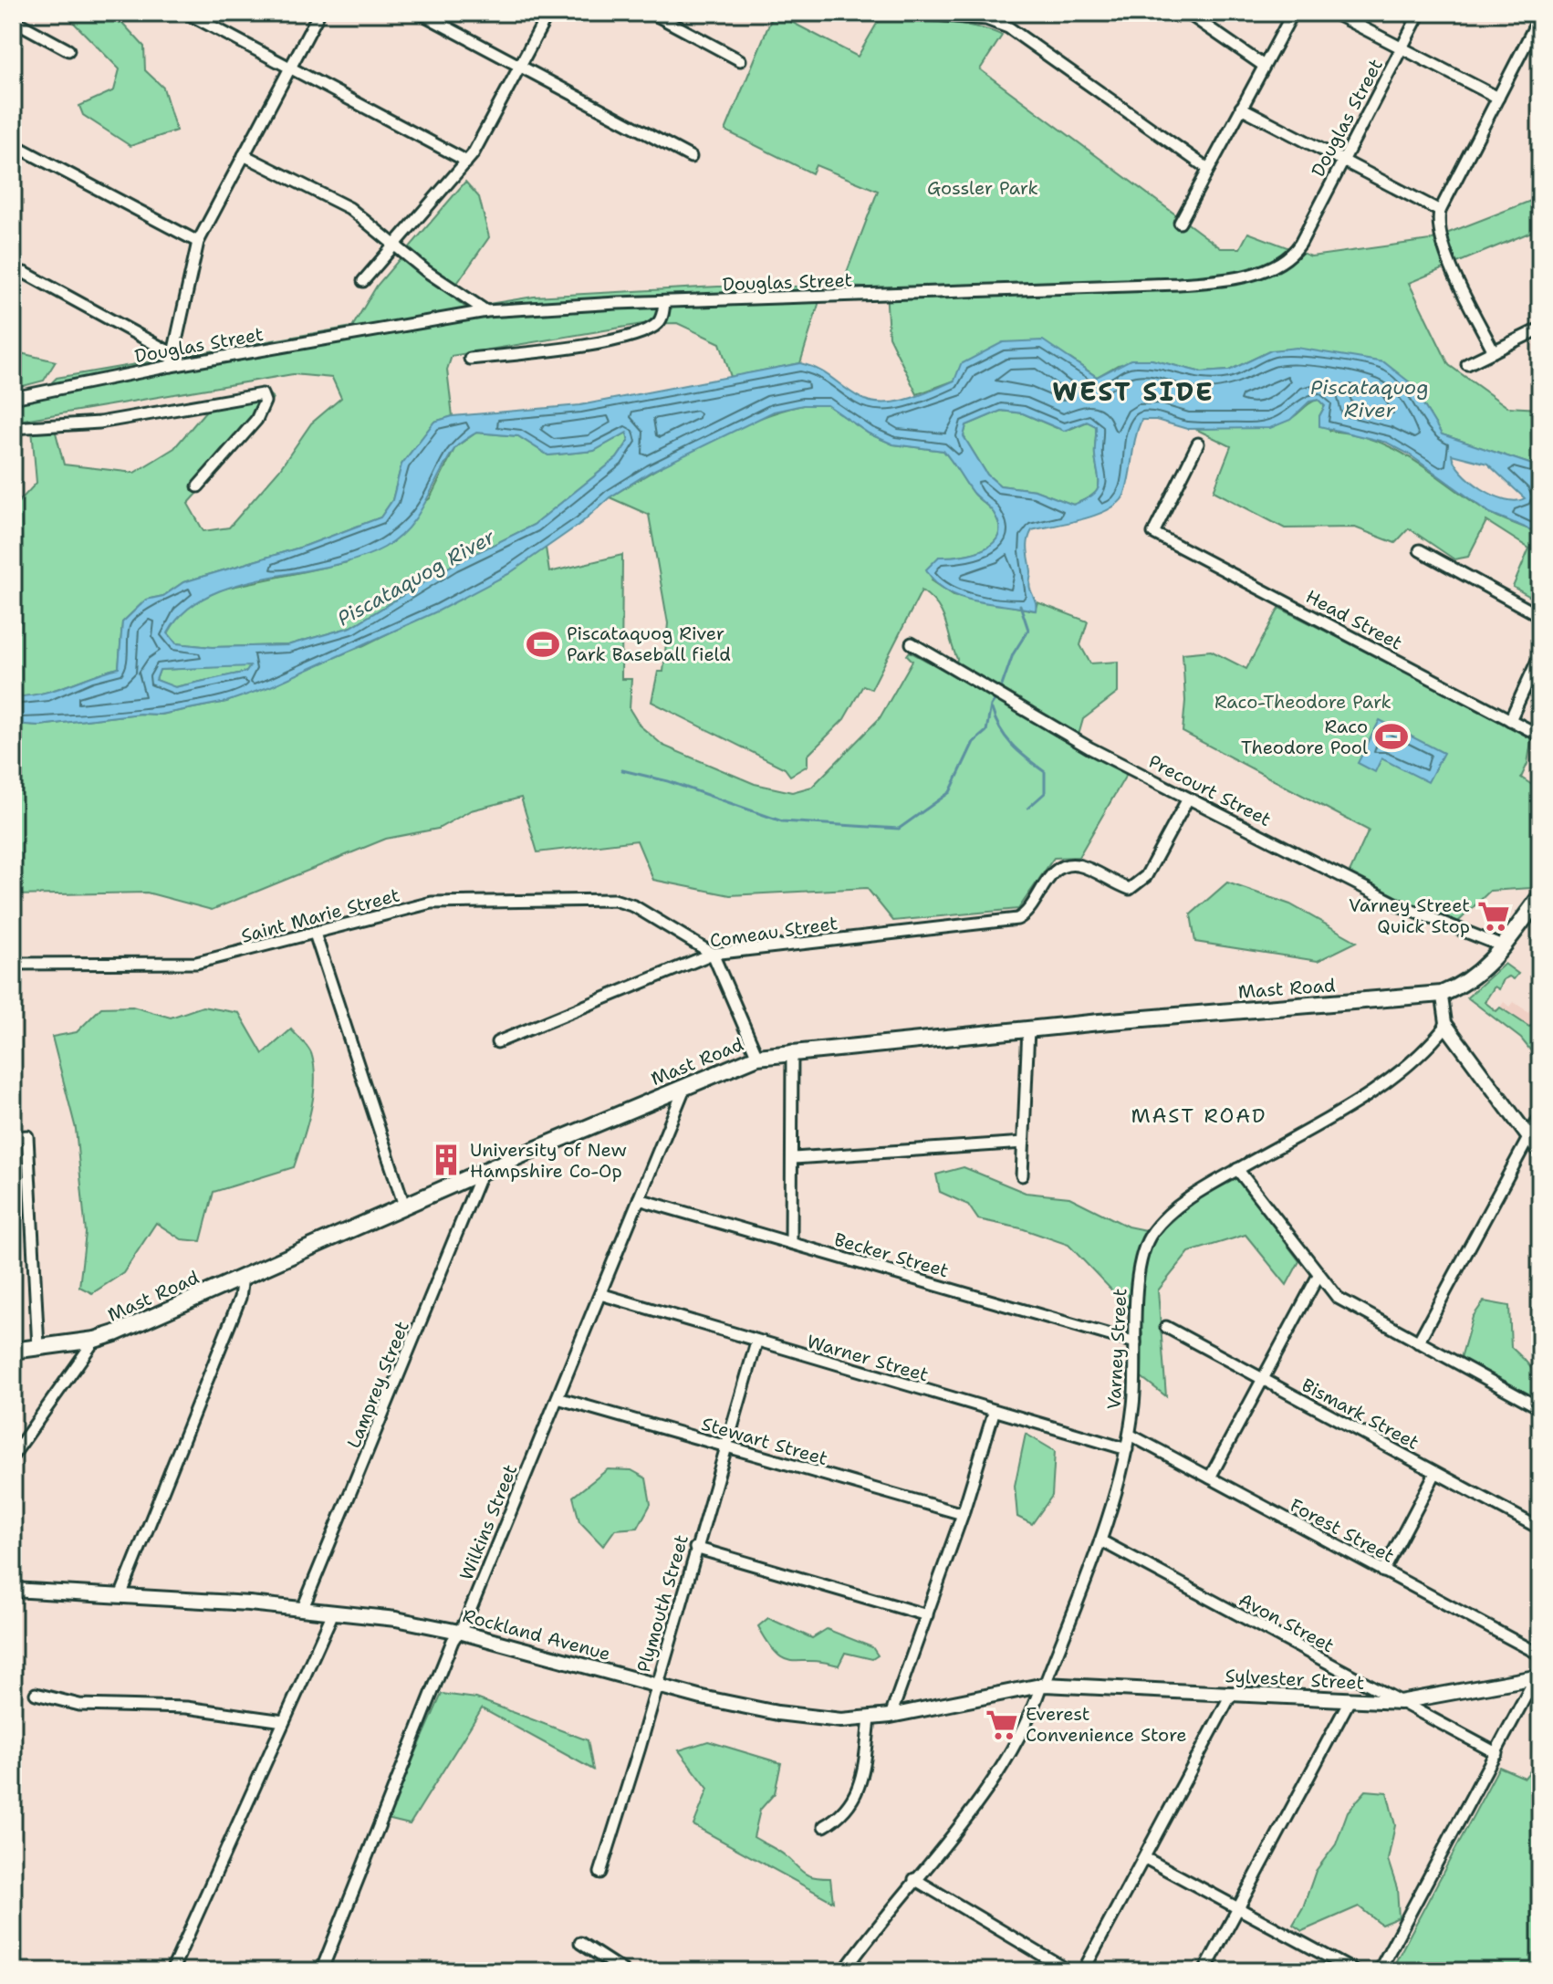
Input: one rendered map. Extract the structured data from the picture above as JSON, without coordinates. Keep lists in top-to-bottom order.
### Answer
{
  "streets": {
    "main road": ["Mast Road"],
    "street": [
      "Douglas Street",
      "Head Street",
      "Precourt Street",
      "Saint Marie Street",
      "Comeau Street",
      "Becker Street",
      "Varney Street",
      "Warner Street",
      "Lamprey Street",
      "Bismark Street",
      "Stewart Street",
      "Wilkins Street",
      "Forest Street",
      "Plymouth Street",
      "Avon Street",
      "Rockland Avenue",
      "Sylvester Street"
    ]
  },
  "crossings": [
    ["Precourt Street", "Comeau Street"],
    ["Saint Marie Street", "Comeau Street"],
    ["Mast Road", "Lamprey Street"],
    ["Mast Road", "Wilkins Street"],
    ["Becker Street", "Varney Street"],
    ["Becker Street", "Wilkins Street"],
    ["Varney Street", "Warner Street"],
    ["Varney Street", "Forest Street"],
    ["Varney Street", "Avon Street"],
    ["Varney Street", "Rockland Avenue"],
    ["Varney Street", "Sylvester Street"],
    ["Warner Street", "Wilkins Street"],
    ["Warner Street", "Plymouth Street"],
    ["Lamprey Street", "Rockland Avenue"],
    ["Stewart Street", "Wilkins Street"],
    ["Stewart Street", "Plymouth Street"],
    ["Wilkins Street", "Rockland Avenue"],
    ["Plymouth Street", "Rockland Avenue"],
    ["Avon Street", "Sylvester Street"],
    ["Rockland Avenue", "Sylvester Street"]
  ],
  "districts": ["WEST SIDE", "MAST ROAD"],
  "water": ["Piscataquog River"],
  "parks": ["Gossler Park", "Raco-Theodore Park"],
  "places": {
    "sports": ["Piscataquog River Park Baseball field", "Raco Theodore Pool"],
    "supermarket": ["Varney Street Quick Stop", "Everest Convenience Store"],
    "building": ["University of New Hampshire Co-Op"]
  }
}
